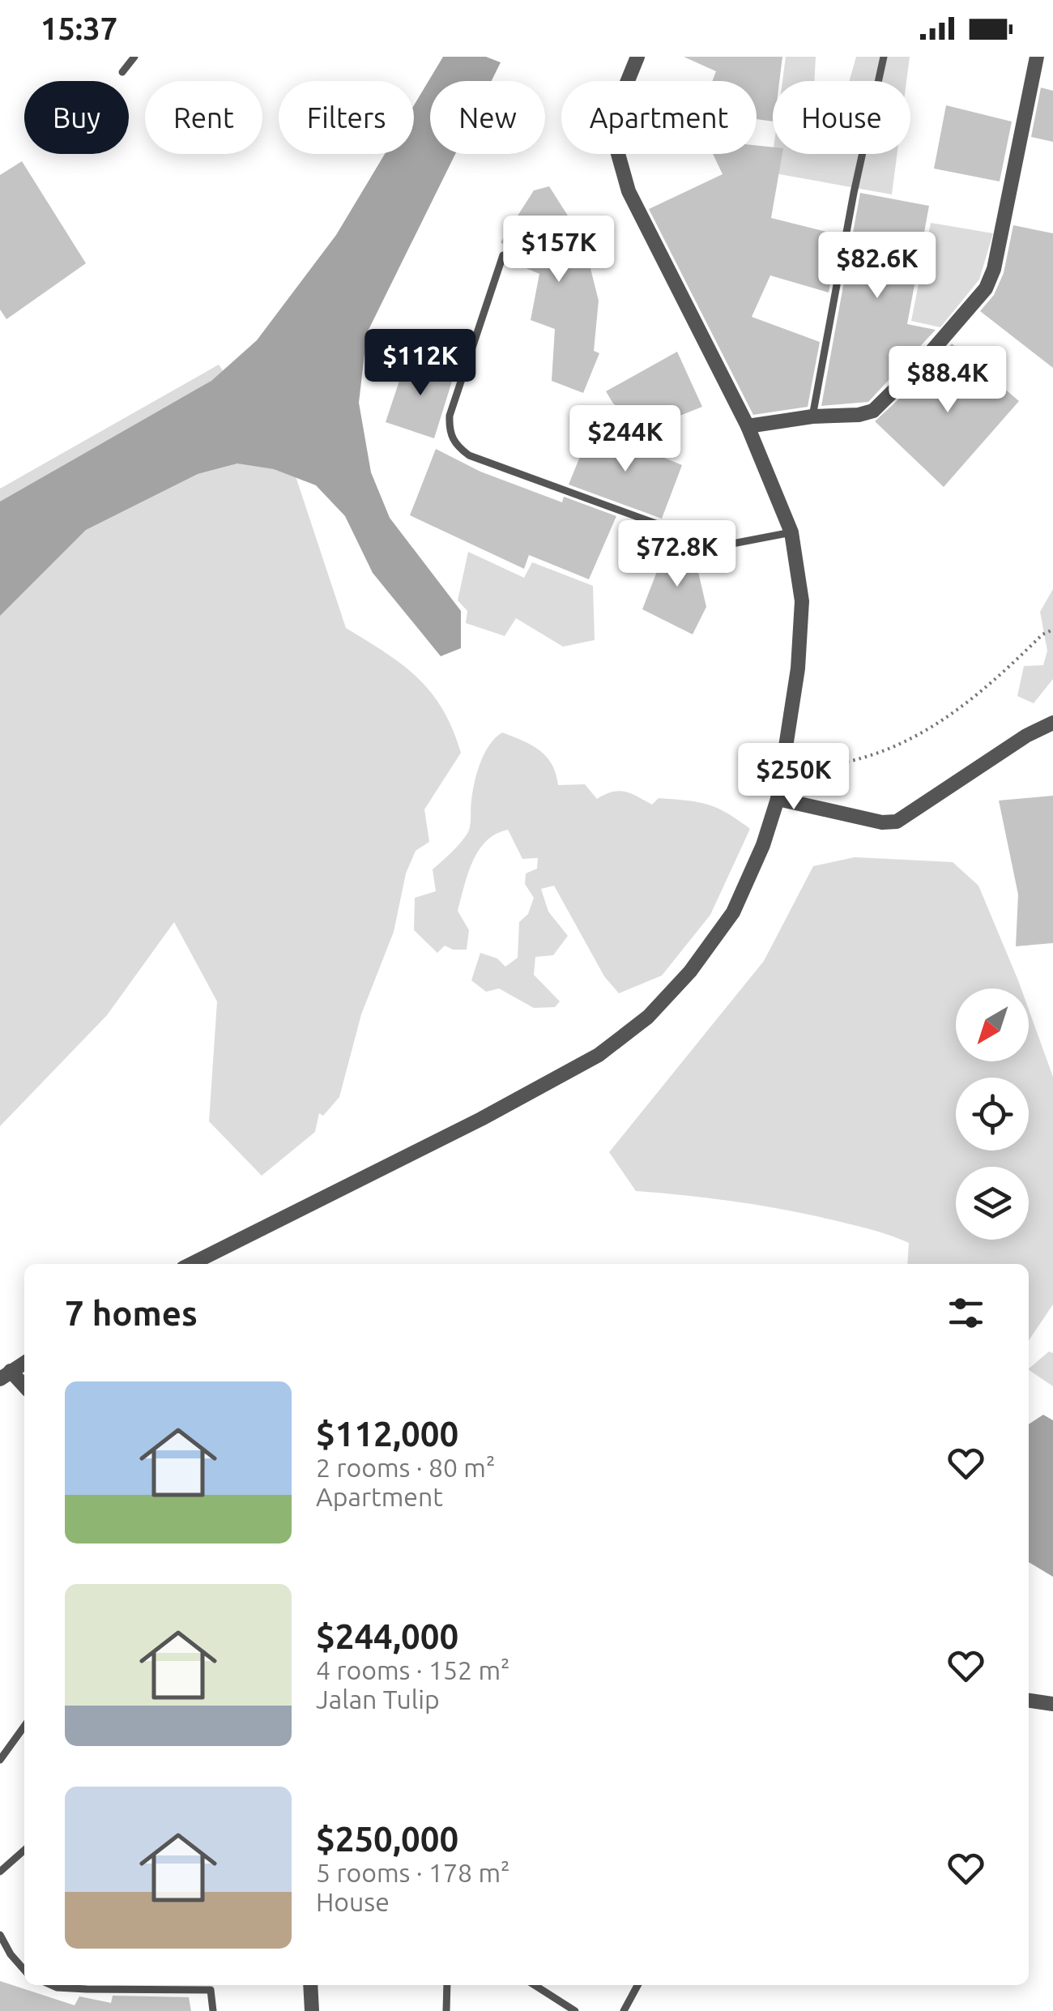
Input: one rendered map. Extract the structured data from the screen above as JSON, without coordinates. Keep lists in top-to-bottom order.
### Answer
{
  "north": "bottom left",
  "page": {
    "status": "15:37",
    "chip": [
      "Buy",
      "Rent",
      "Filters",
      "New",
      "Apartment",
      "House"
    ],
    "price": [
      "$157K",
      "$82.6K",
      "$112K",
      "$88.4K",
      "$244K",
      "$72.8K",
      "$250K"
    ],
    "heading": "7 homes",
    "list": [
      {
        "name": "$112,000",
        "note": "2 rooms · 80 m² · Apartment"
      },
      {
        "name": "$244,000",
        "note": "4 rooms · 152 m² · Jalan Tulip"
      },
      {
        "name": "$250,000",
        "note": "5 rooms · 178 m² · House"
      }
    ]
  }
}
